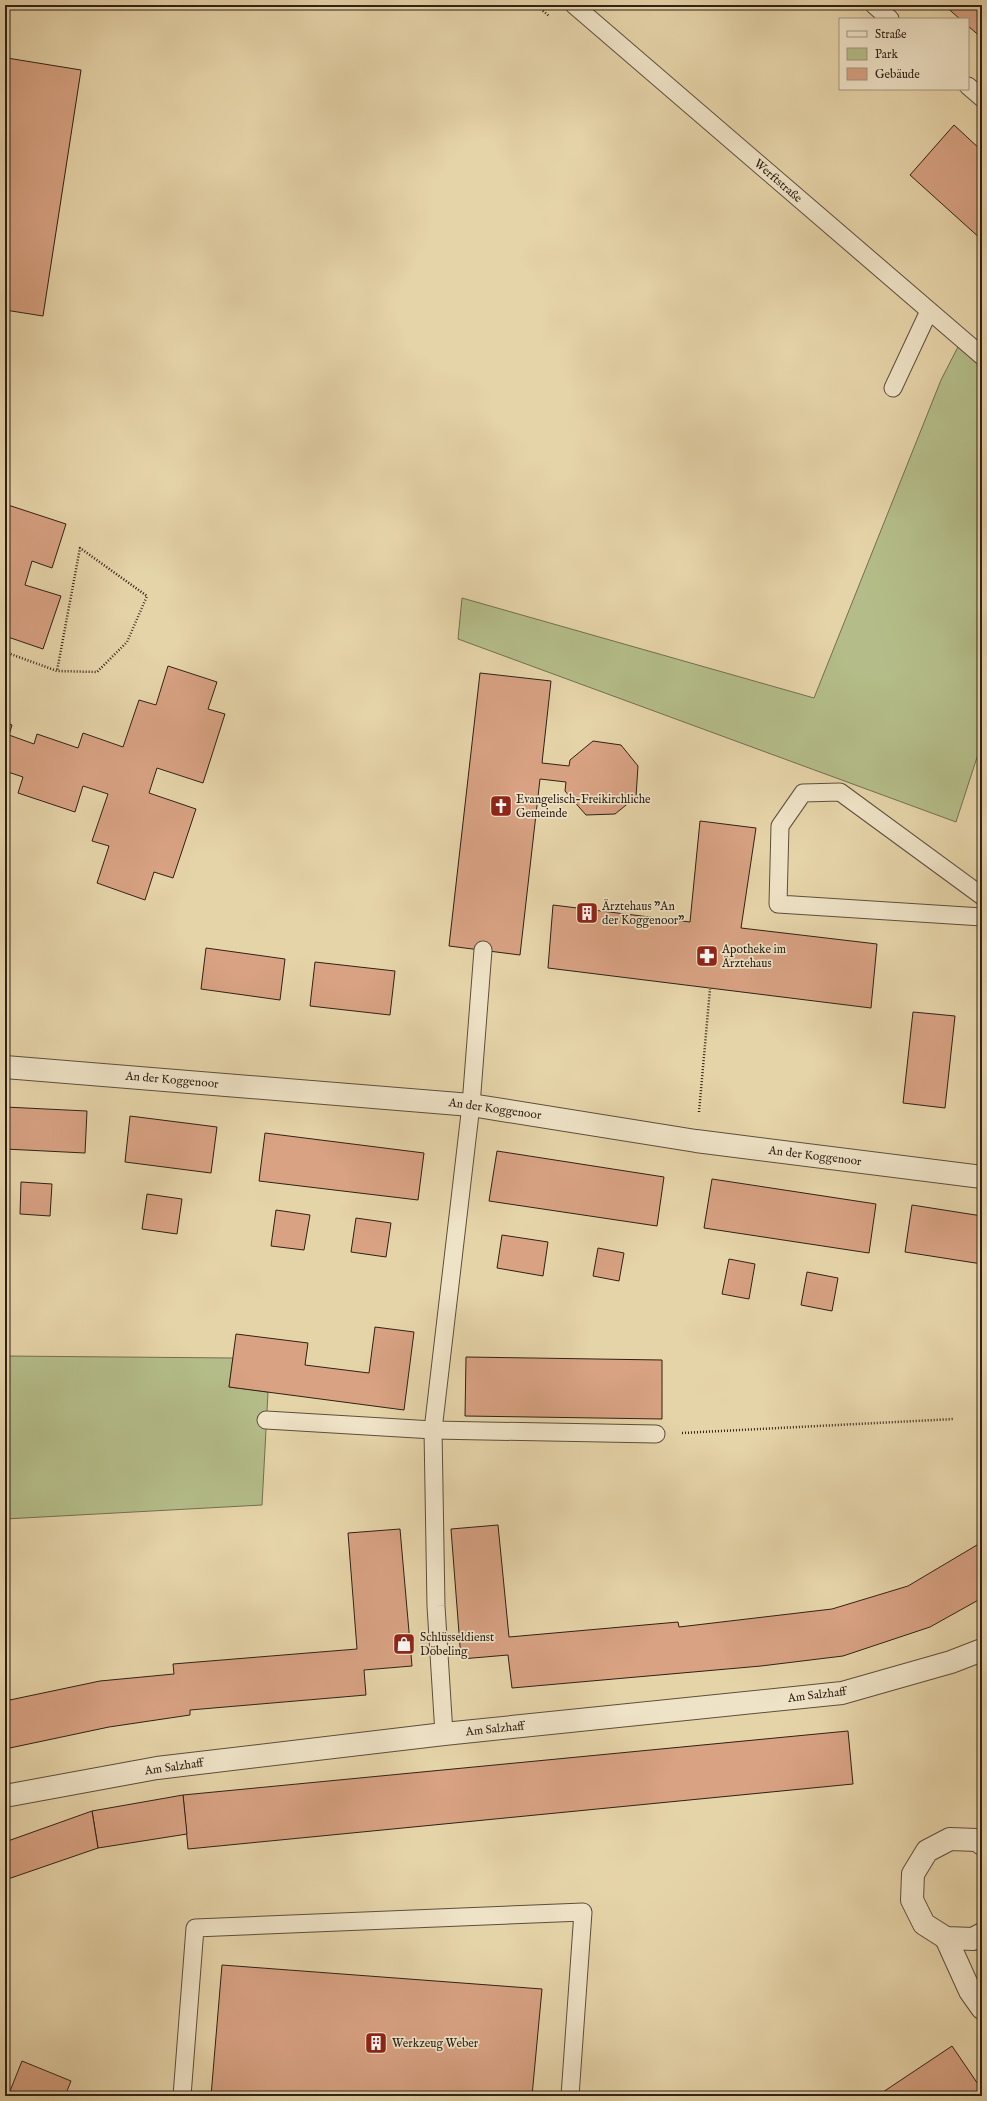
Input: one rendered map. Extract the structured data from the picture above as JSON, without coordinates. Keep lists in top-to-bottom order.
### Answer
{
  "streets": {
    "street": ["An der Koggenoor", "Am Salzhaff"],
    "lane": ["Werftstraße"]
  },
  "places": {
    "church": ["Evangelisch-Freikirchliche Gemeinde"],
    "building": ["Ärztehaus \"An der Koggenoor\"", "Werkzeug Weber"],
    "pharmacy": ["Apotheke im Ärztehaus"],
    "shop": ["Schlüsseldienst Döbeling"]
  },
  "legend": ["Straße", "Park", "Gebäude"]
}
